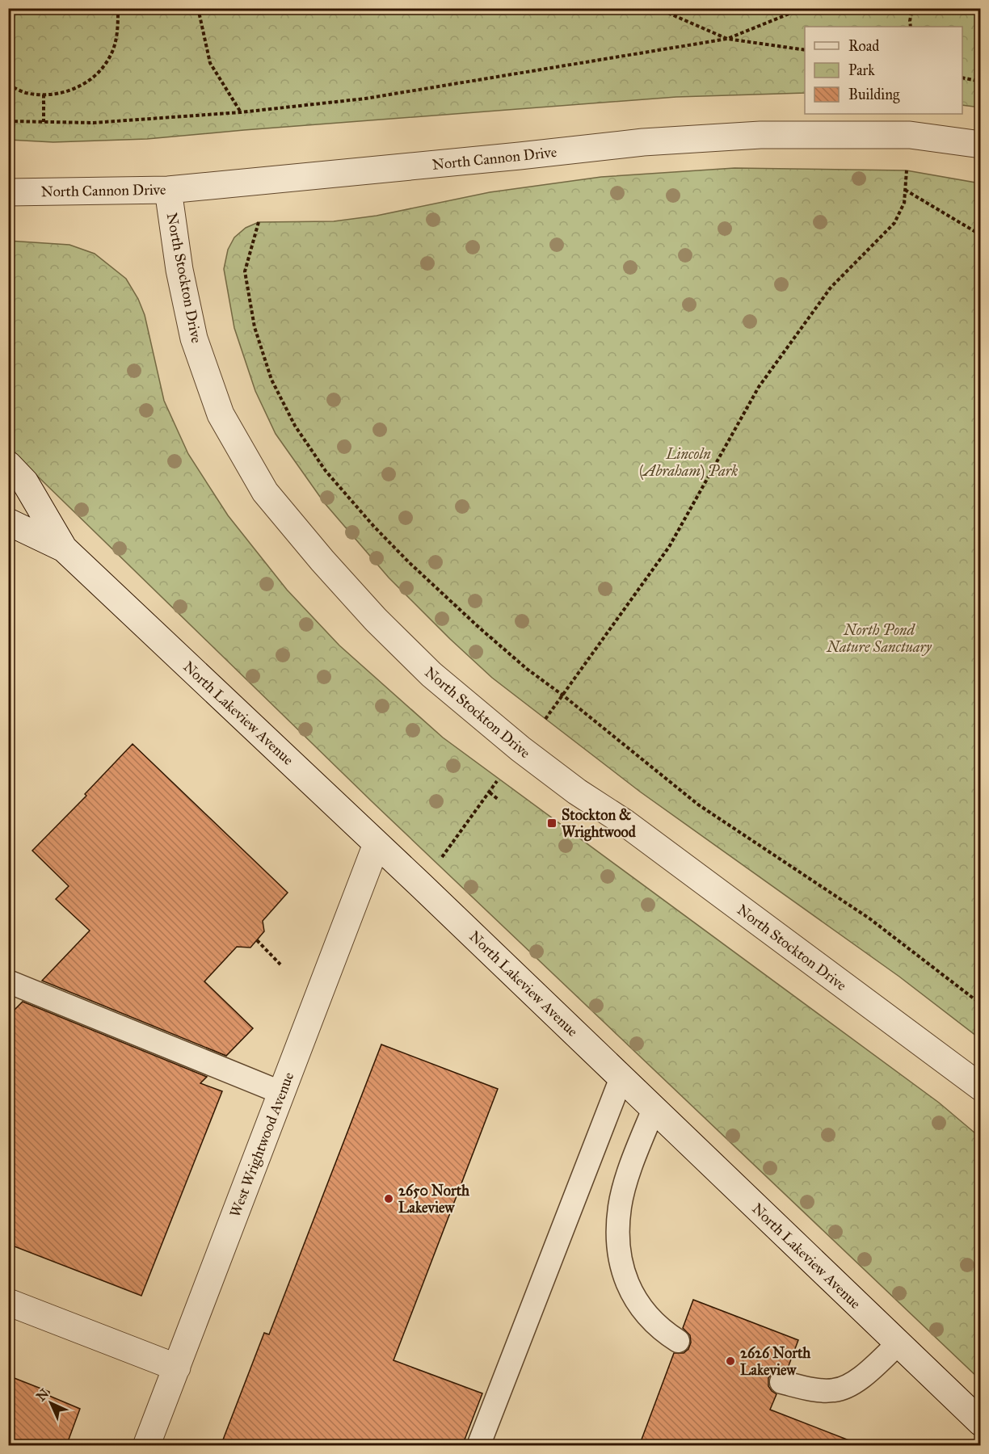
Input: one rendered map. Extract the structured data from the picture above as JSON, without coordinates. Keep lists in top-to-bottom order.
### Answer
{
  "streets": {
    "street": [
      "North Cannon Drive",
      "North Stockton Drive",
      "North Lakeview Avenue",
      "West Wrightwood Avenue"
    ]
  },
  "crossings": [
    ["North Cannon Drive", "North Stockton Drive"],
    ["North Lakeview Avenue", "West Wrightwood Avenue"]
  ],
  "parks": ["Lincoln (Abraham) Park", "North Pond Nature Sanctuary"],
  "places": {
    "transit": ["Stockton & Wrightwood"],
    "other": ["2650 North Lakeview", "2626 North Lakeview"]
  },
  "legend": ["Road", "Park", "Building"],
  "north": "top left"
}
